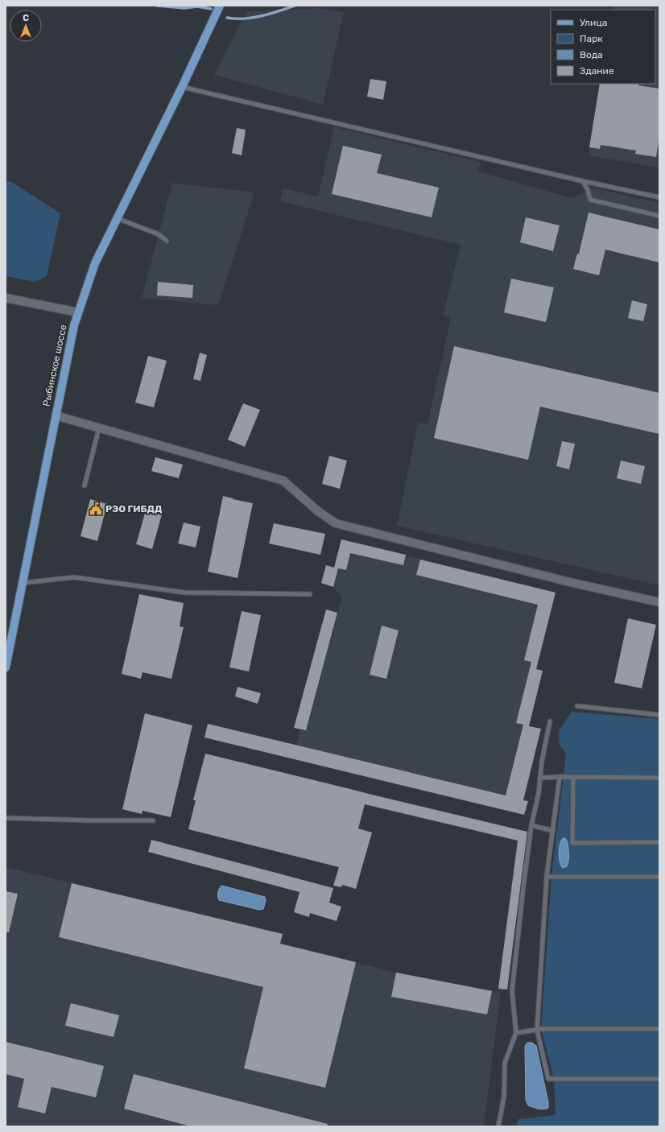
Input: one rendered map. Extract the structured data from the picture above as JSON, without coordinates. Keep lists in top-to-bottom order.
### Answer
{
  "streets": {
    "main road": ["Рыбинское шоссе"]
  },
  "places": {
    "public building": ["РЭО ГИБДД"]
  },
  "legend": [
    "Улица",
    "Парк",
    "Вода",
    "Здание"
  ],
  "north": "top"
}
